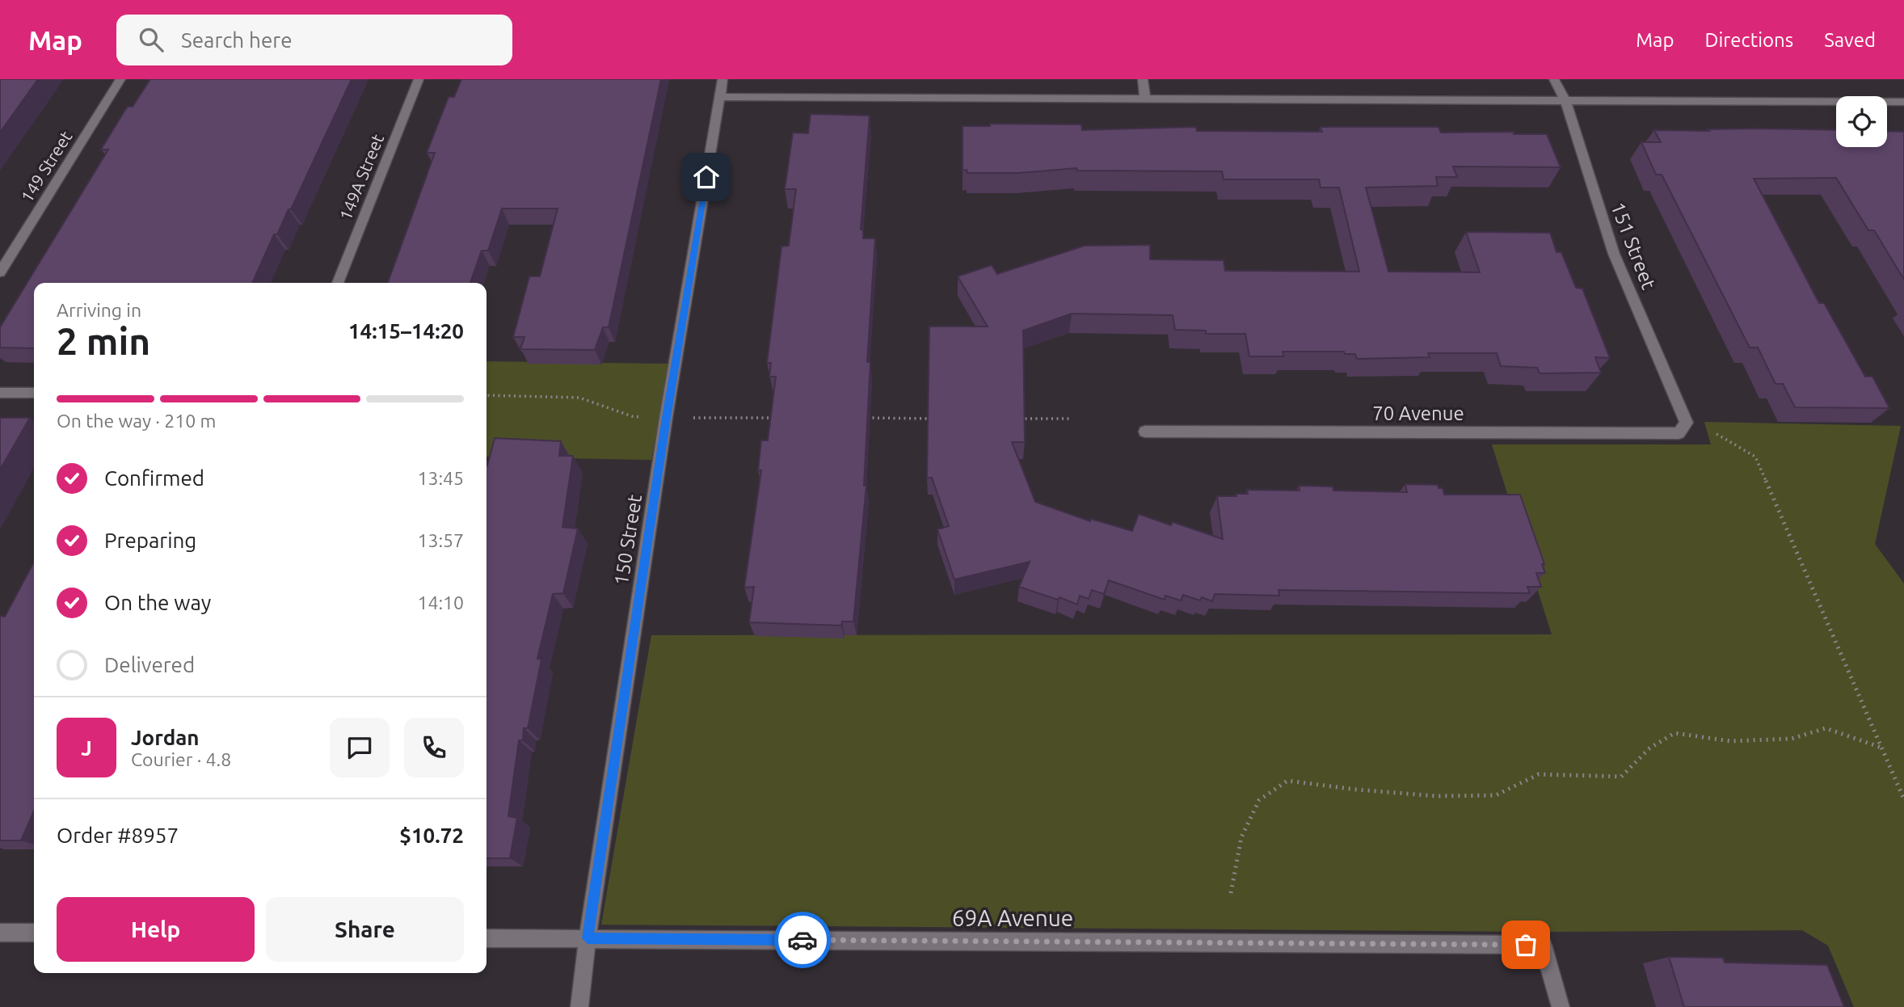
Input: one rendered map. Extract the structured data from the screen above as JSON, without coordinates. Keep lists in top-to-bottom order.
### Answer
{
  "streets": {
    "street": [
      "149 Street",
      "149A Street",
      "151 Street",
      "70 Avenue",
      "150 Street",
      "69A Avenue"
    ]
  },
  "crossings": [
    ["151 Street", "70 Avenue"],
    ["150 Street", "69A Avenue"]
  ],
  "page": {
    "header": "Map",
    "search": "Search here",
    "nav": ["Map", "Directions", "Saved"],
    "heading": ["2 min", "Arriving in", "14:15–14:20"],
    "panel": [
      "Jordan",
      "Courier · 4.8",
      "Order #8957",
      "$10.72"
    ],
    "bar": "On the way · 210 m",
    "list": [
      ["Confirmed", "13:45"],
      ["Preparing", "13:57"],
      ["On the way", "14:10"],
      "Delivered"
    ],
    "round": "J",
    "buttons": ["Help", "Share"]
  }
}
